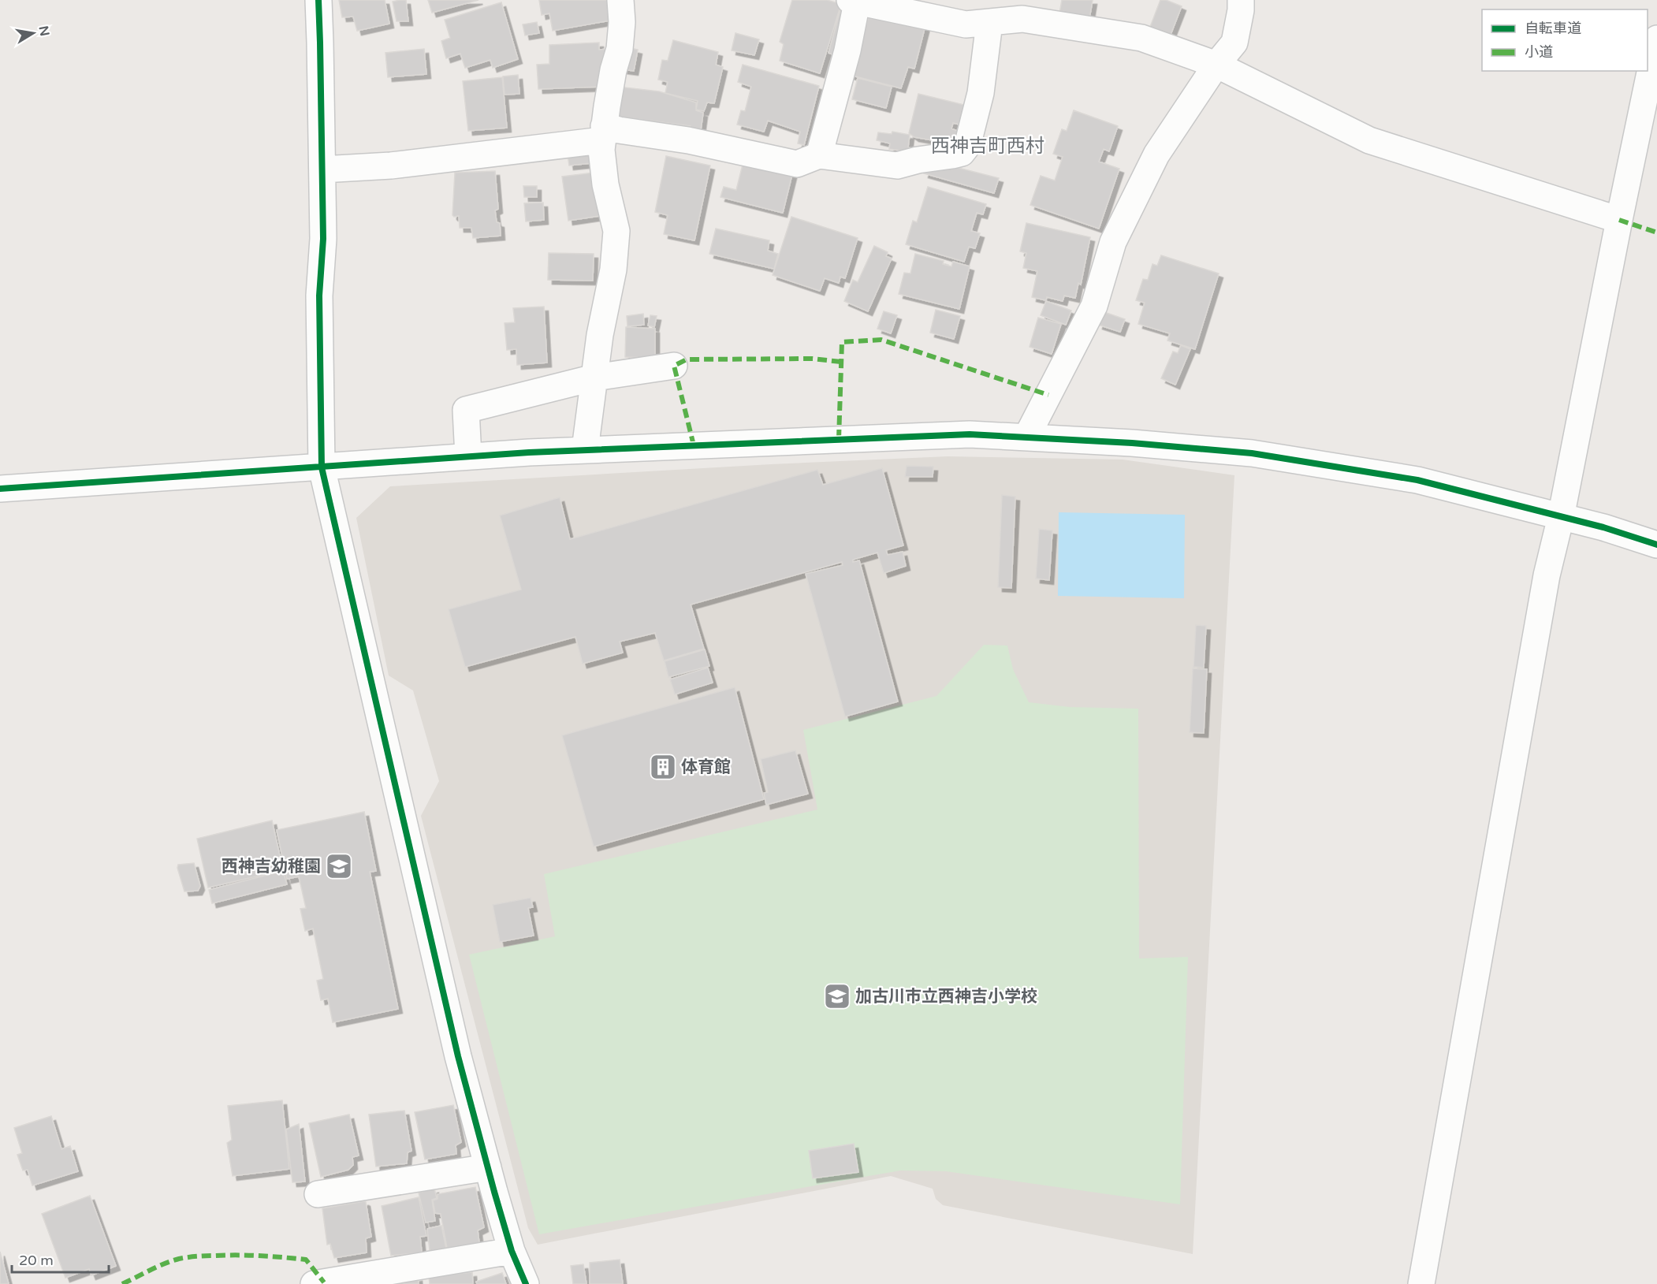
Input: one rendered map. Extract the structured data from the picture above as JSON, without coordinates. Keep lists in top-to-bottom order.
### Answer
{
  "districts": ["西神吉町西村"],
  "places": {
    "building": ["体育館"],
    "school or university": ["西神吉幼稚園", "加古川市立西神吉小学校"]
  },
  "legend": ["自転車道", "小道"],
  "scale_bar": "20 m",
  "north": "right"
}
